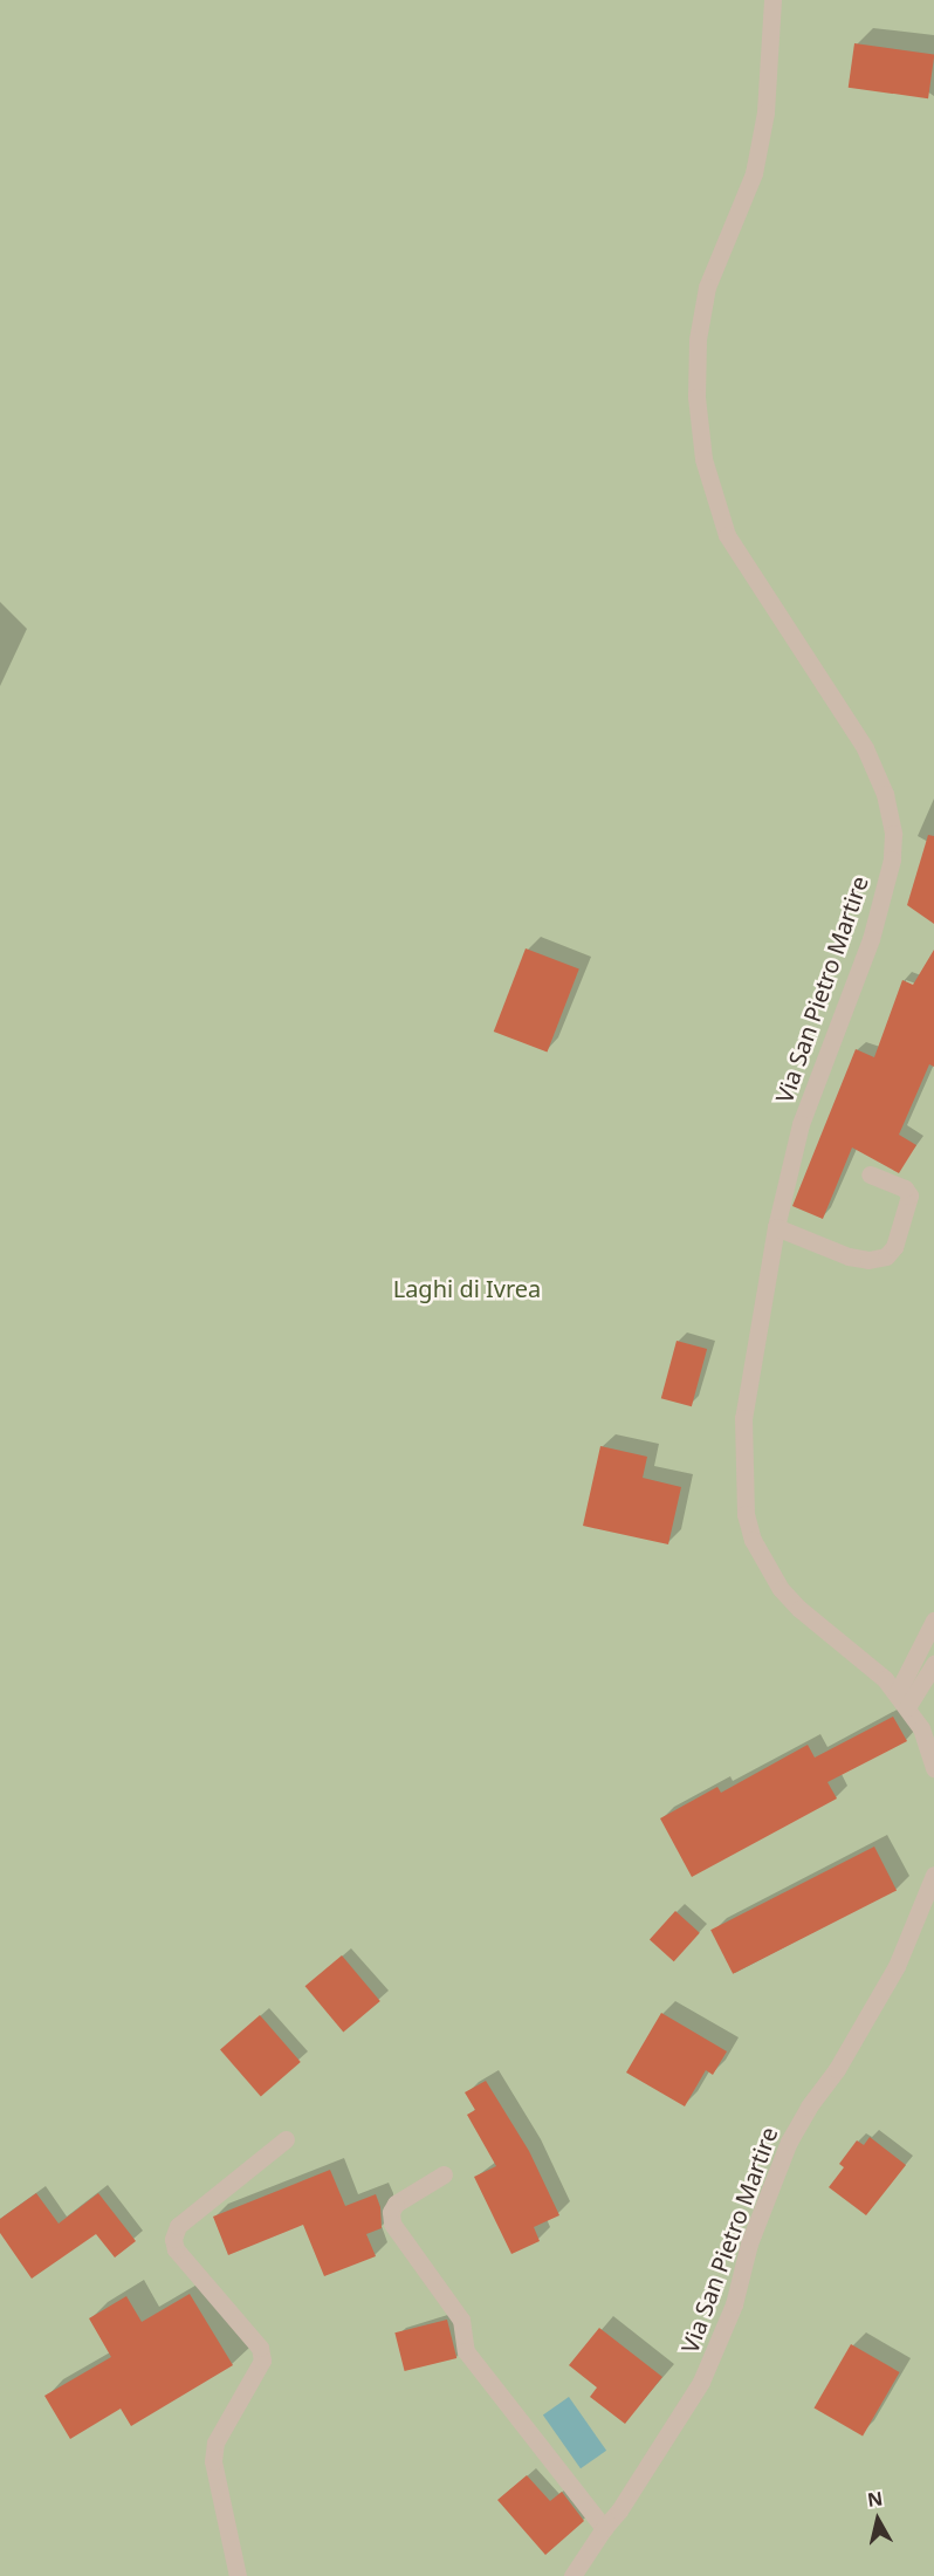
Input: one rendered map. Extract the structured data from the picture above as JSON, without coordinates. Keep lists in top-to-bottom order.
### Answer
{
  "streets": {
    "street": ["Via San Pietro Martire"]
  },
  "parks": ["Laghi di Ivrea"],
  "north": "top"
}
